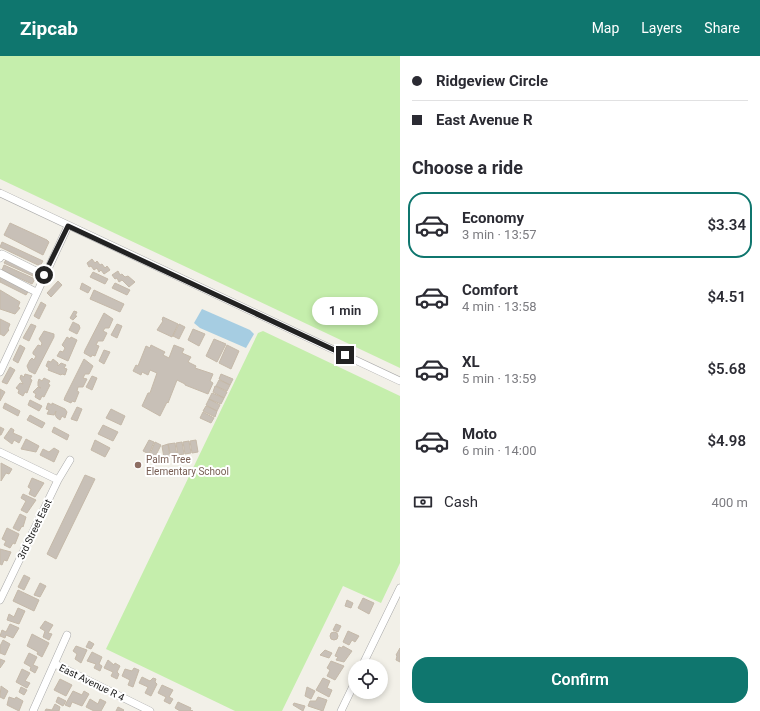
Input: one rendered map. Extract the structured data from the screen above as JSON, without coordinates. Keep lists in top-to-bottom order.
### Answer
{
  "streets": {
    "street": ["3rd Street East", "East Avenue R 4"]
  },
  "places": ["Palm Tree Elementary School"],
  "page": {
    "header": "Zipcab",
    "nav": ["Map", "Layers", "Share"],
    "banner": ["Ridgeview Circle", "East Avenue R"],
    "heading": "Choose a ride",
    "list": [
      {
        "name": "Economy",
        "note": "3 min · 13:57",
        "value": "$3.34"
      },
      {
        "name": "Comfort",
        "note": "4 min · 13:58",
        "value": "$4.51"
      },
      {
        "name": "XL",
        "note": "5 min · 13:59",
        "value": "$5.68"
      },
      {
        "name": "Moto",
        "note": "6 min · 14:00",
        "value": "$4.98"
      }
    ],
    "bubble": "1 min",
    "pay": ["Cash", "400 m"],
    "buttons": "Confirm"
  }
}
